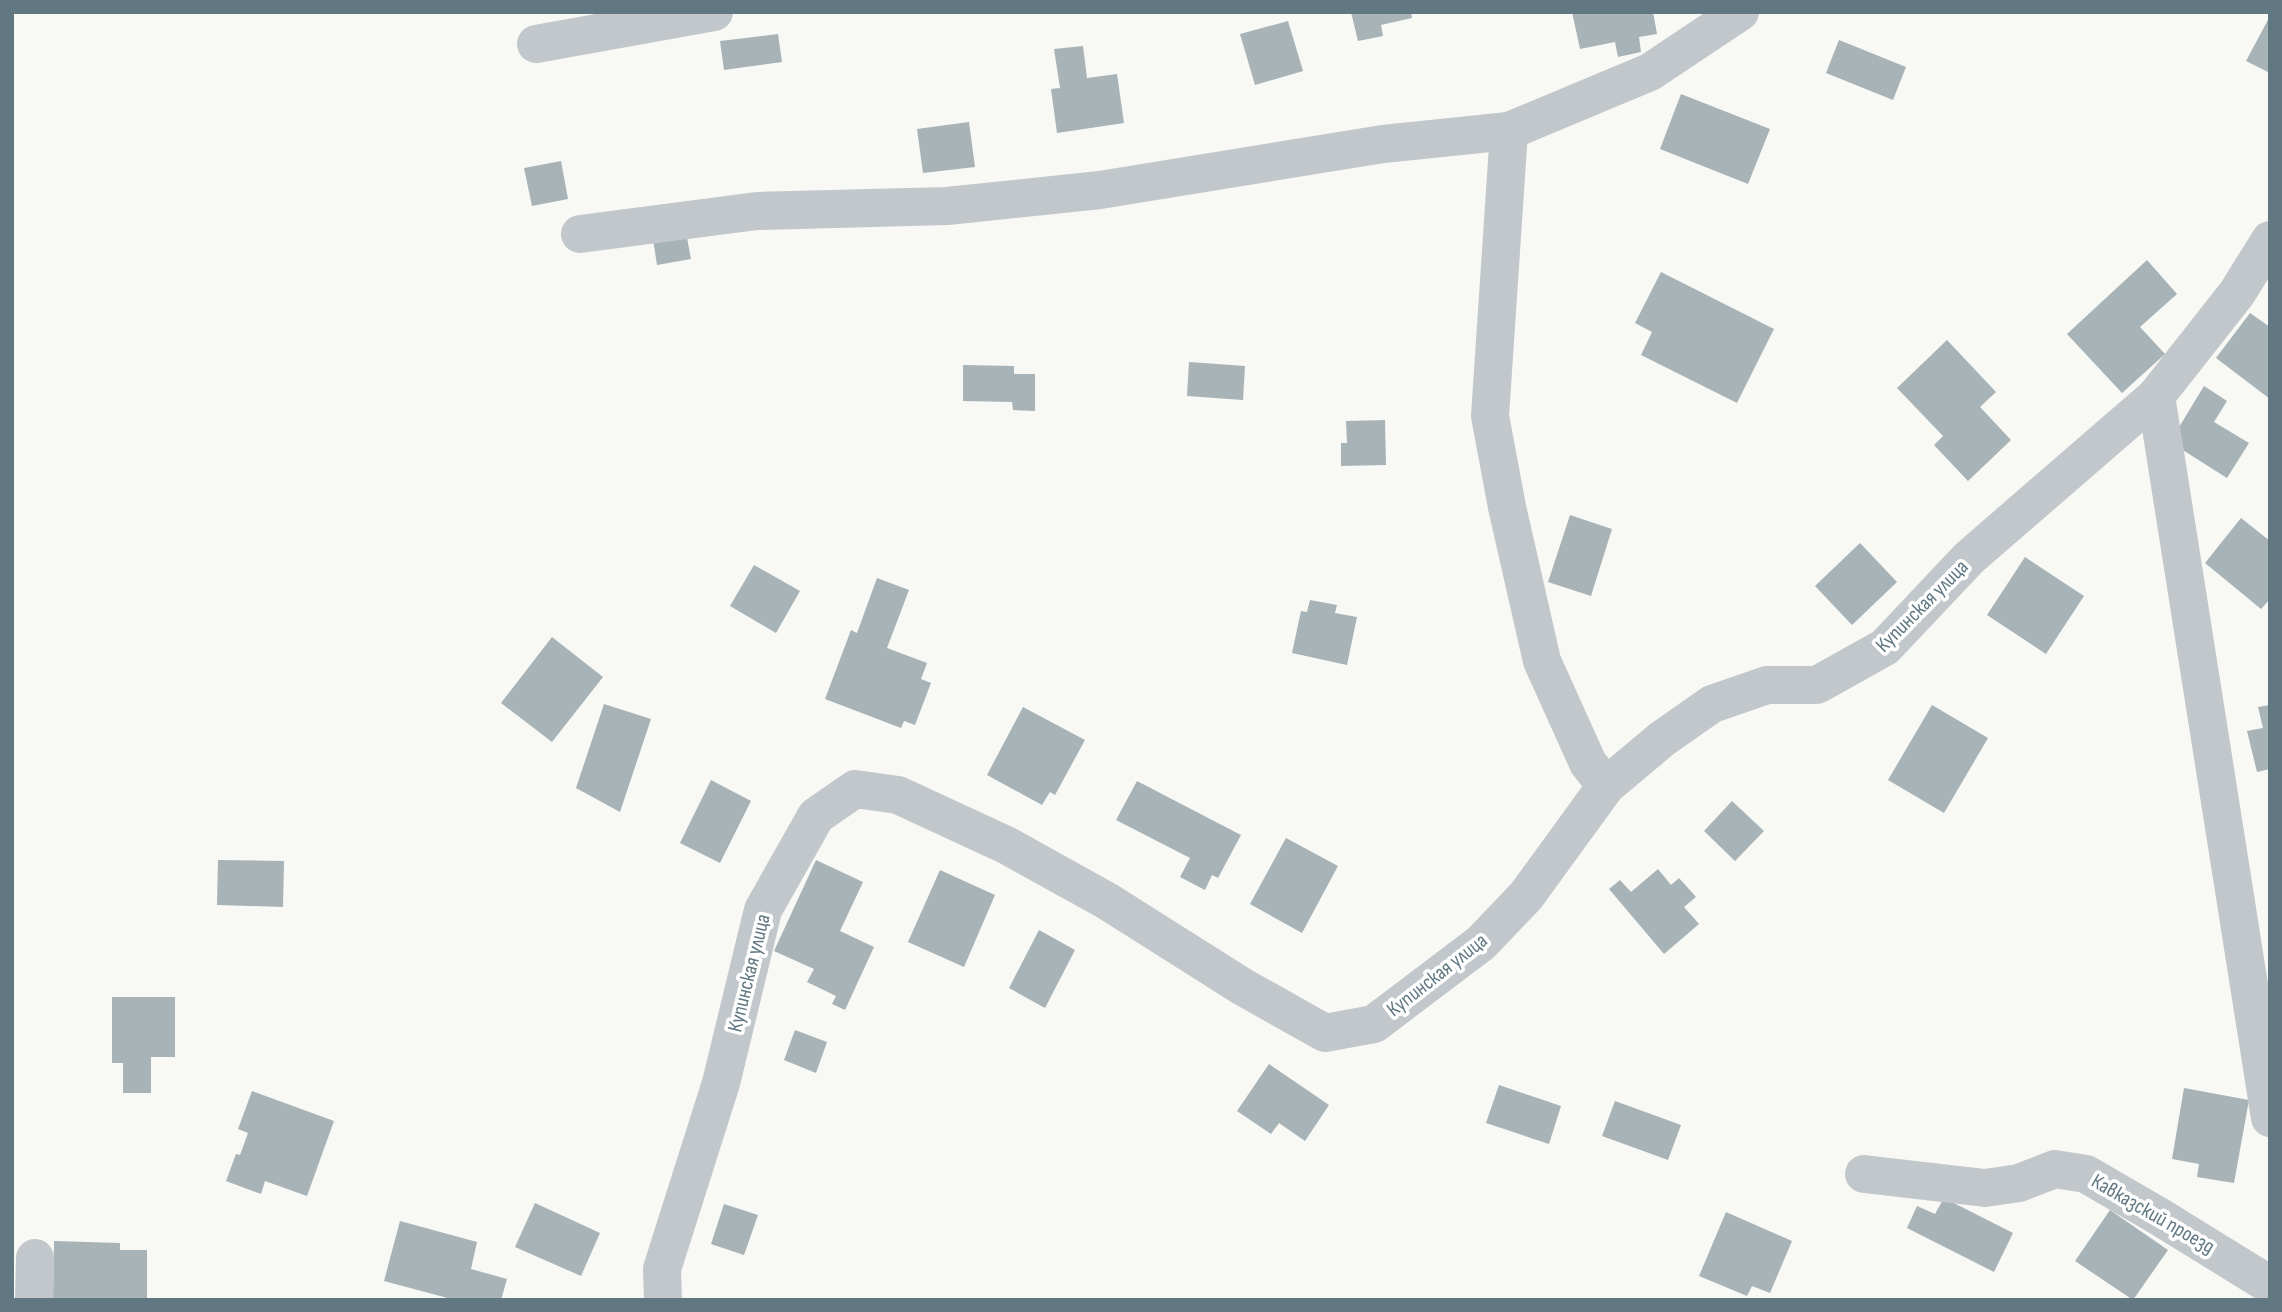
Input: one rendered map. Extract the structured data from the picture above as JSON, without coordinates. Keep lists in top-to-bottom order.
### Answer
{
  "streets": {
    "street": ["Купинская улица", "Кавказский проезд"]
  }
}
